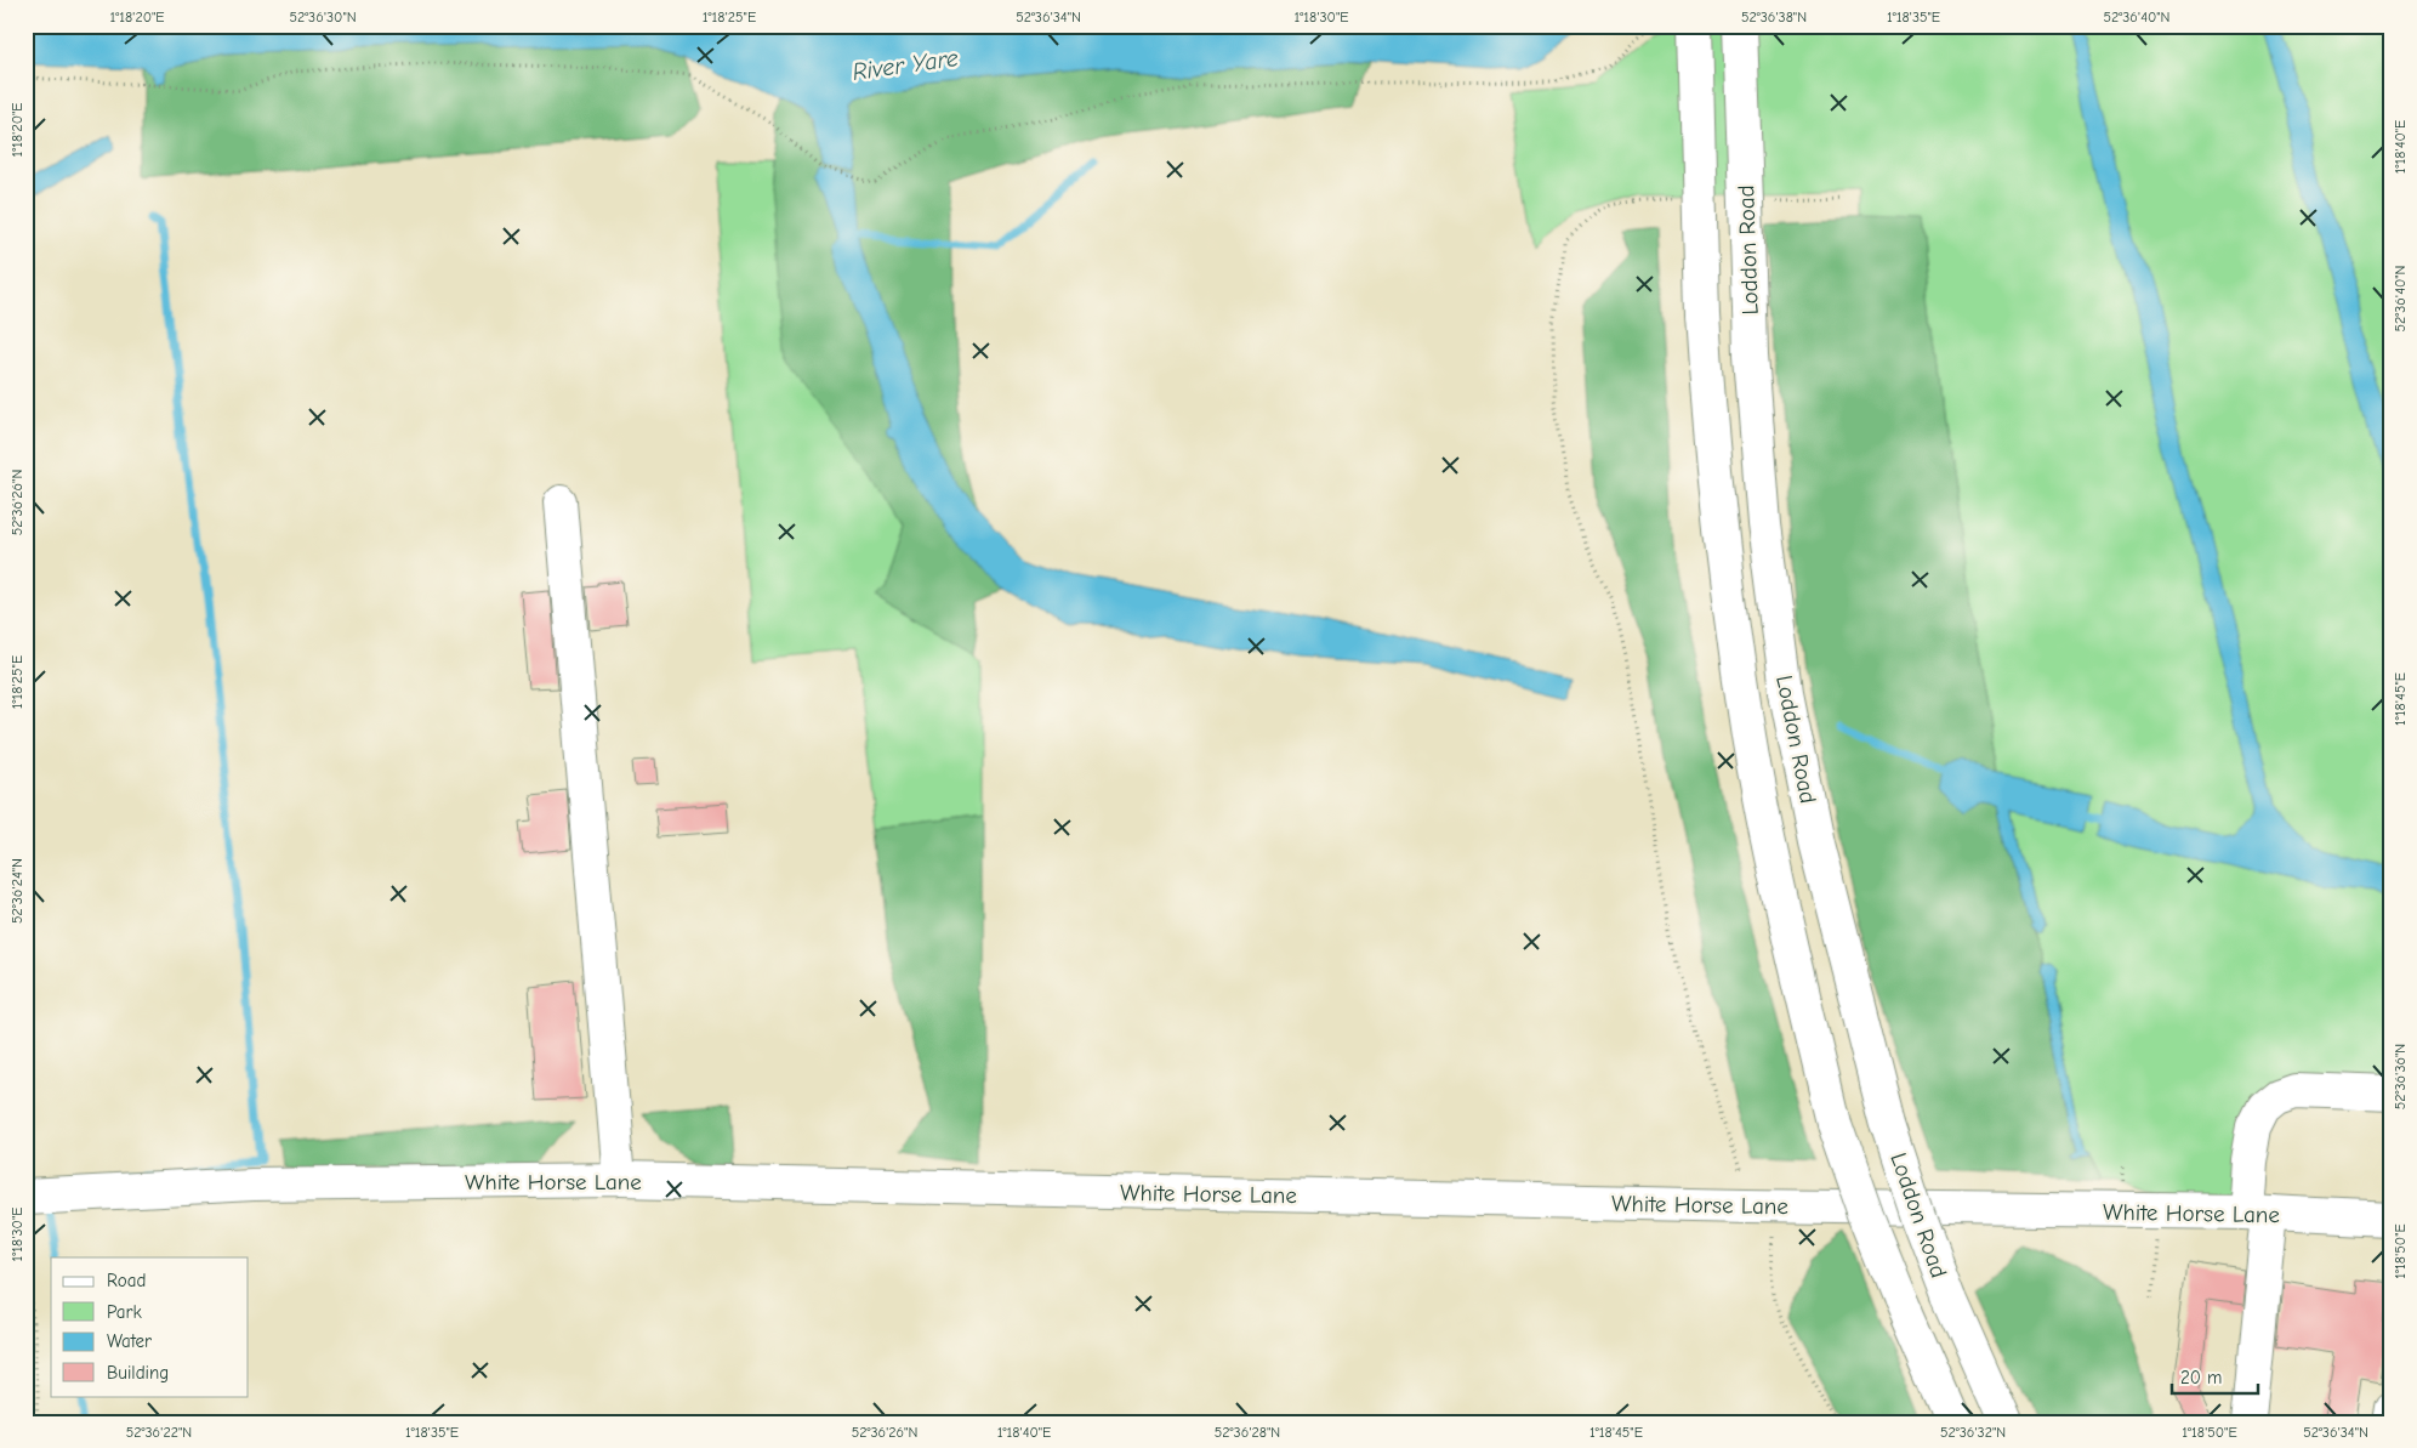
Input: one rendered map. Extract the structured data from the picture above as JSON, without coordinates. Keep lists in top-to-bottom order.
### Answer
{
  "streets": {
    "main road": ["Loddon Road", "White Horse Lane"]
  },
  "water": ["River Yare"],
  "legend": [
    "Road",
    "Park",
    "Water",
    "Building"
  ],
  "scale_bar": "20 m",
  "coordinates": [
    "1°18'20\"E",
    "52°36'30\"N",
    "1°18'25\"E",
    "52°36'34\"N",
    "1°18'30\"E",
    "52°36'38\"N",
    "1°18'35\"E",
    "52°36'40\"N",
    "1°18'40\"E",
    "52°36'26\"N",
    "1°18'45\"E",
    "52°36'24\"N",
    "52°36'36\"N",
    "1°18'50\"E",
    "52°36'22\"N",
    "52°36'28\"N",
    "52°36'32\"N"
  ]
}
